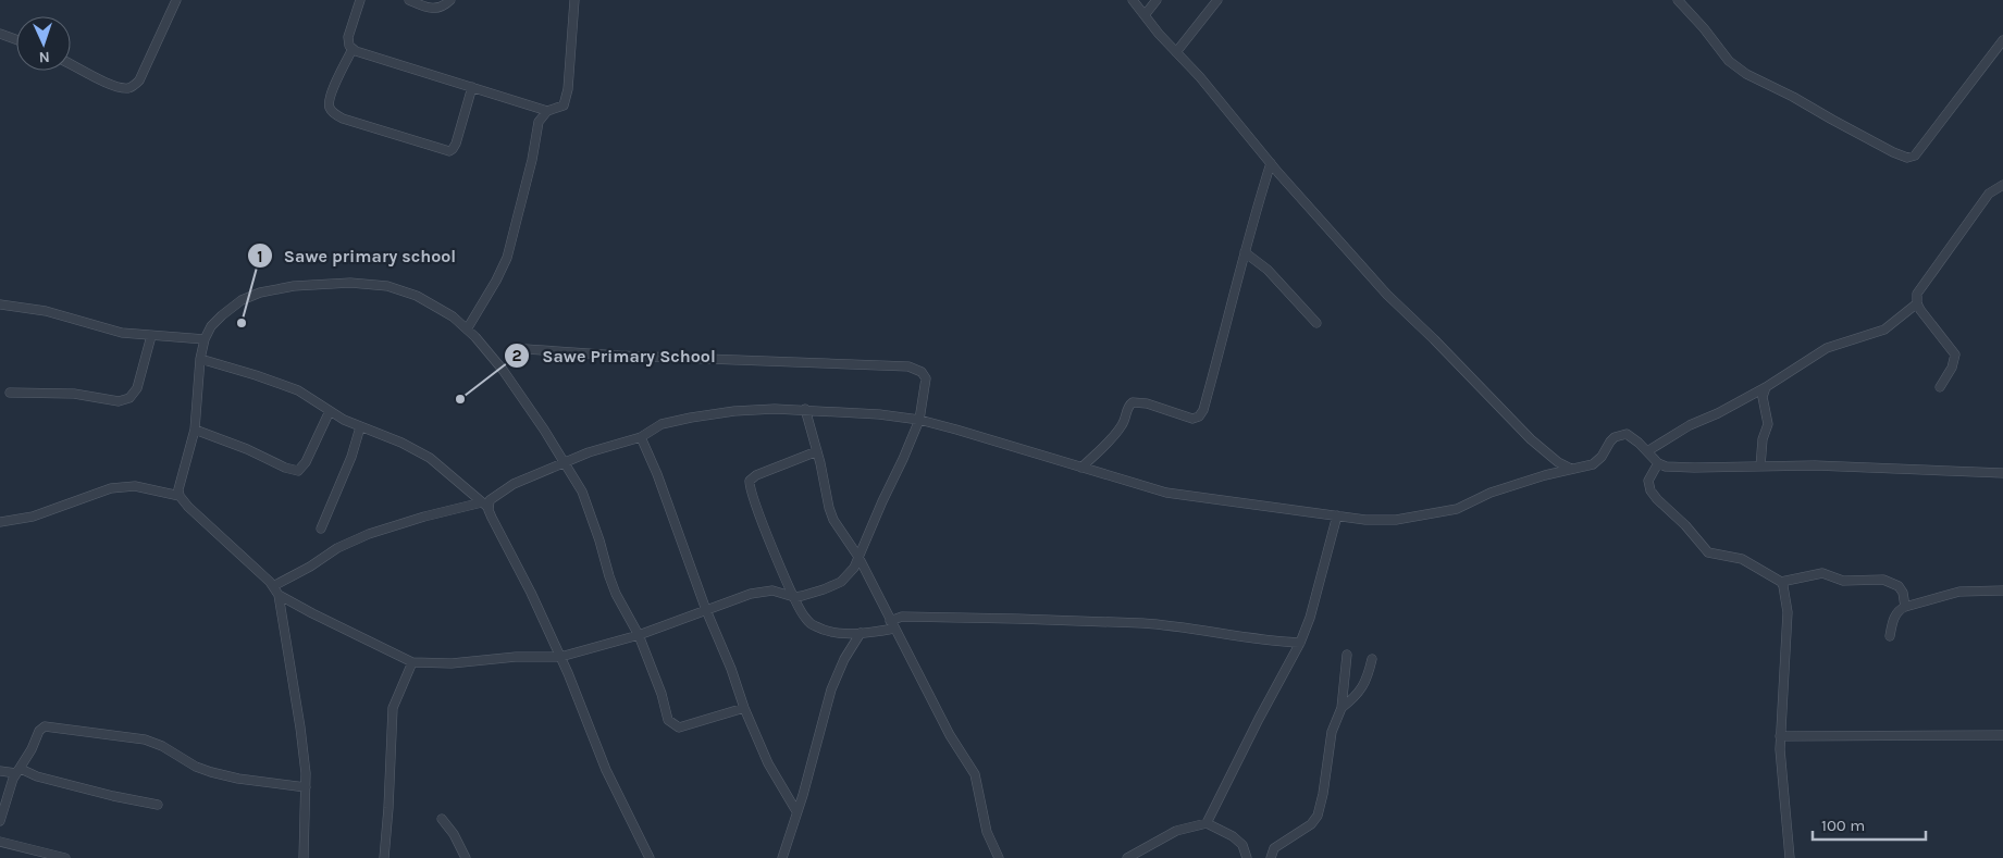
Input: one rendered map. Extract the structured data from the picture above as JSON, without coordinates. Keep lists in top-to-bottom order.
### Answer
{
  "places": ["Sawe primary school", "Sawe Primary School"],
  "scale_bar": "100 m",
  "north": "bottom"
}
